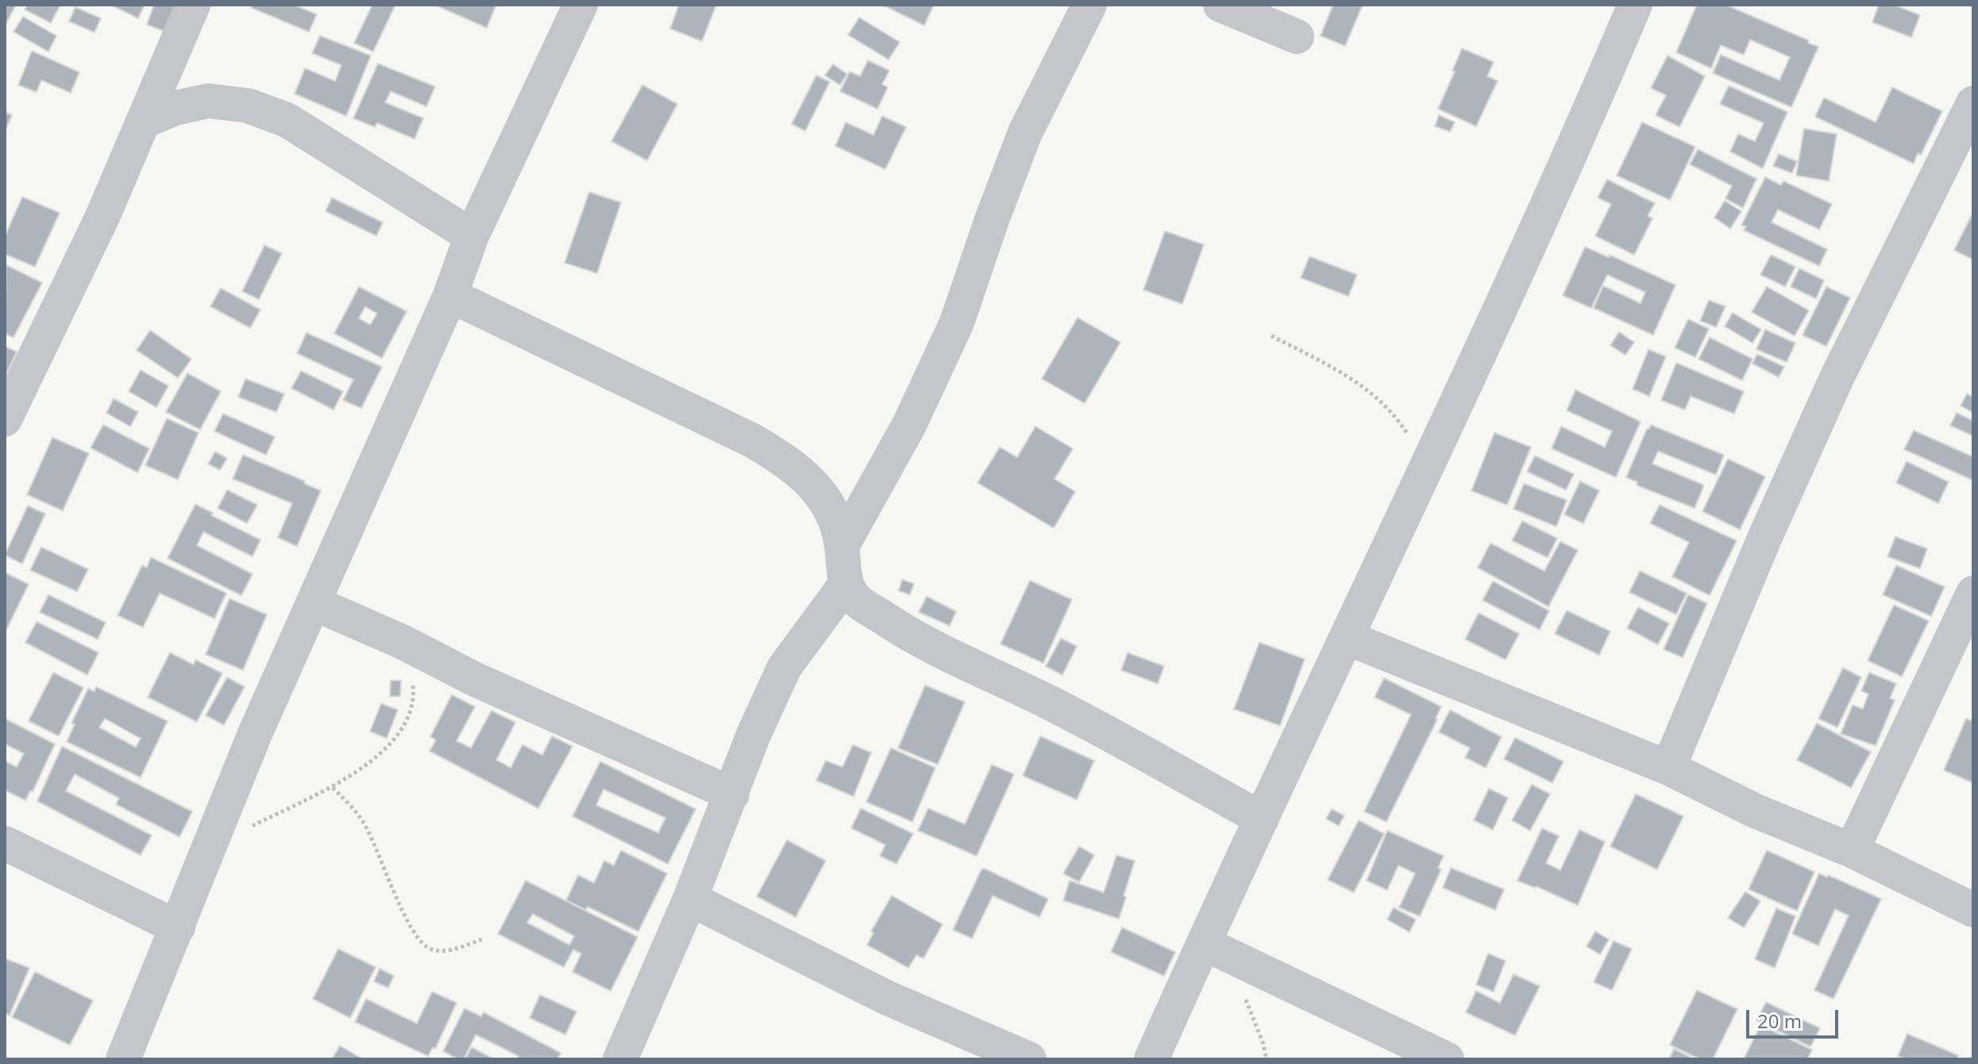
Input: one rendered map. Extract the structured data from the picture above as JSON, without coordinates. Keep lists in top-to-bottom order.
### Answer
{
  "scale_bar": "20 m"
}
